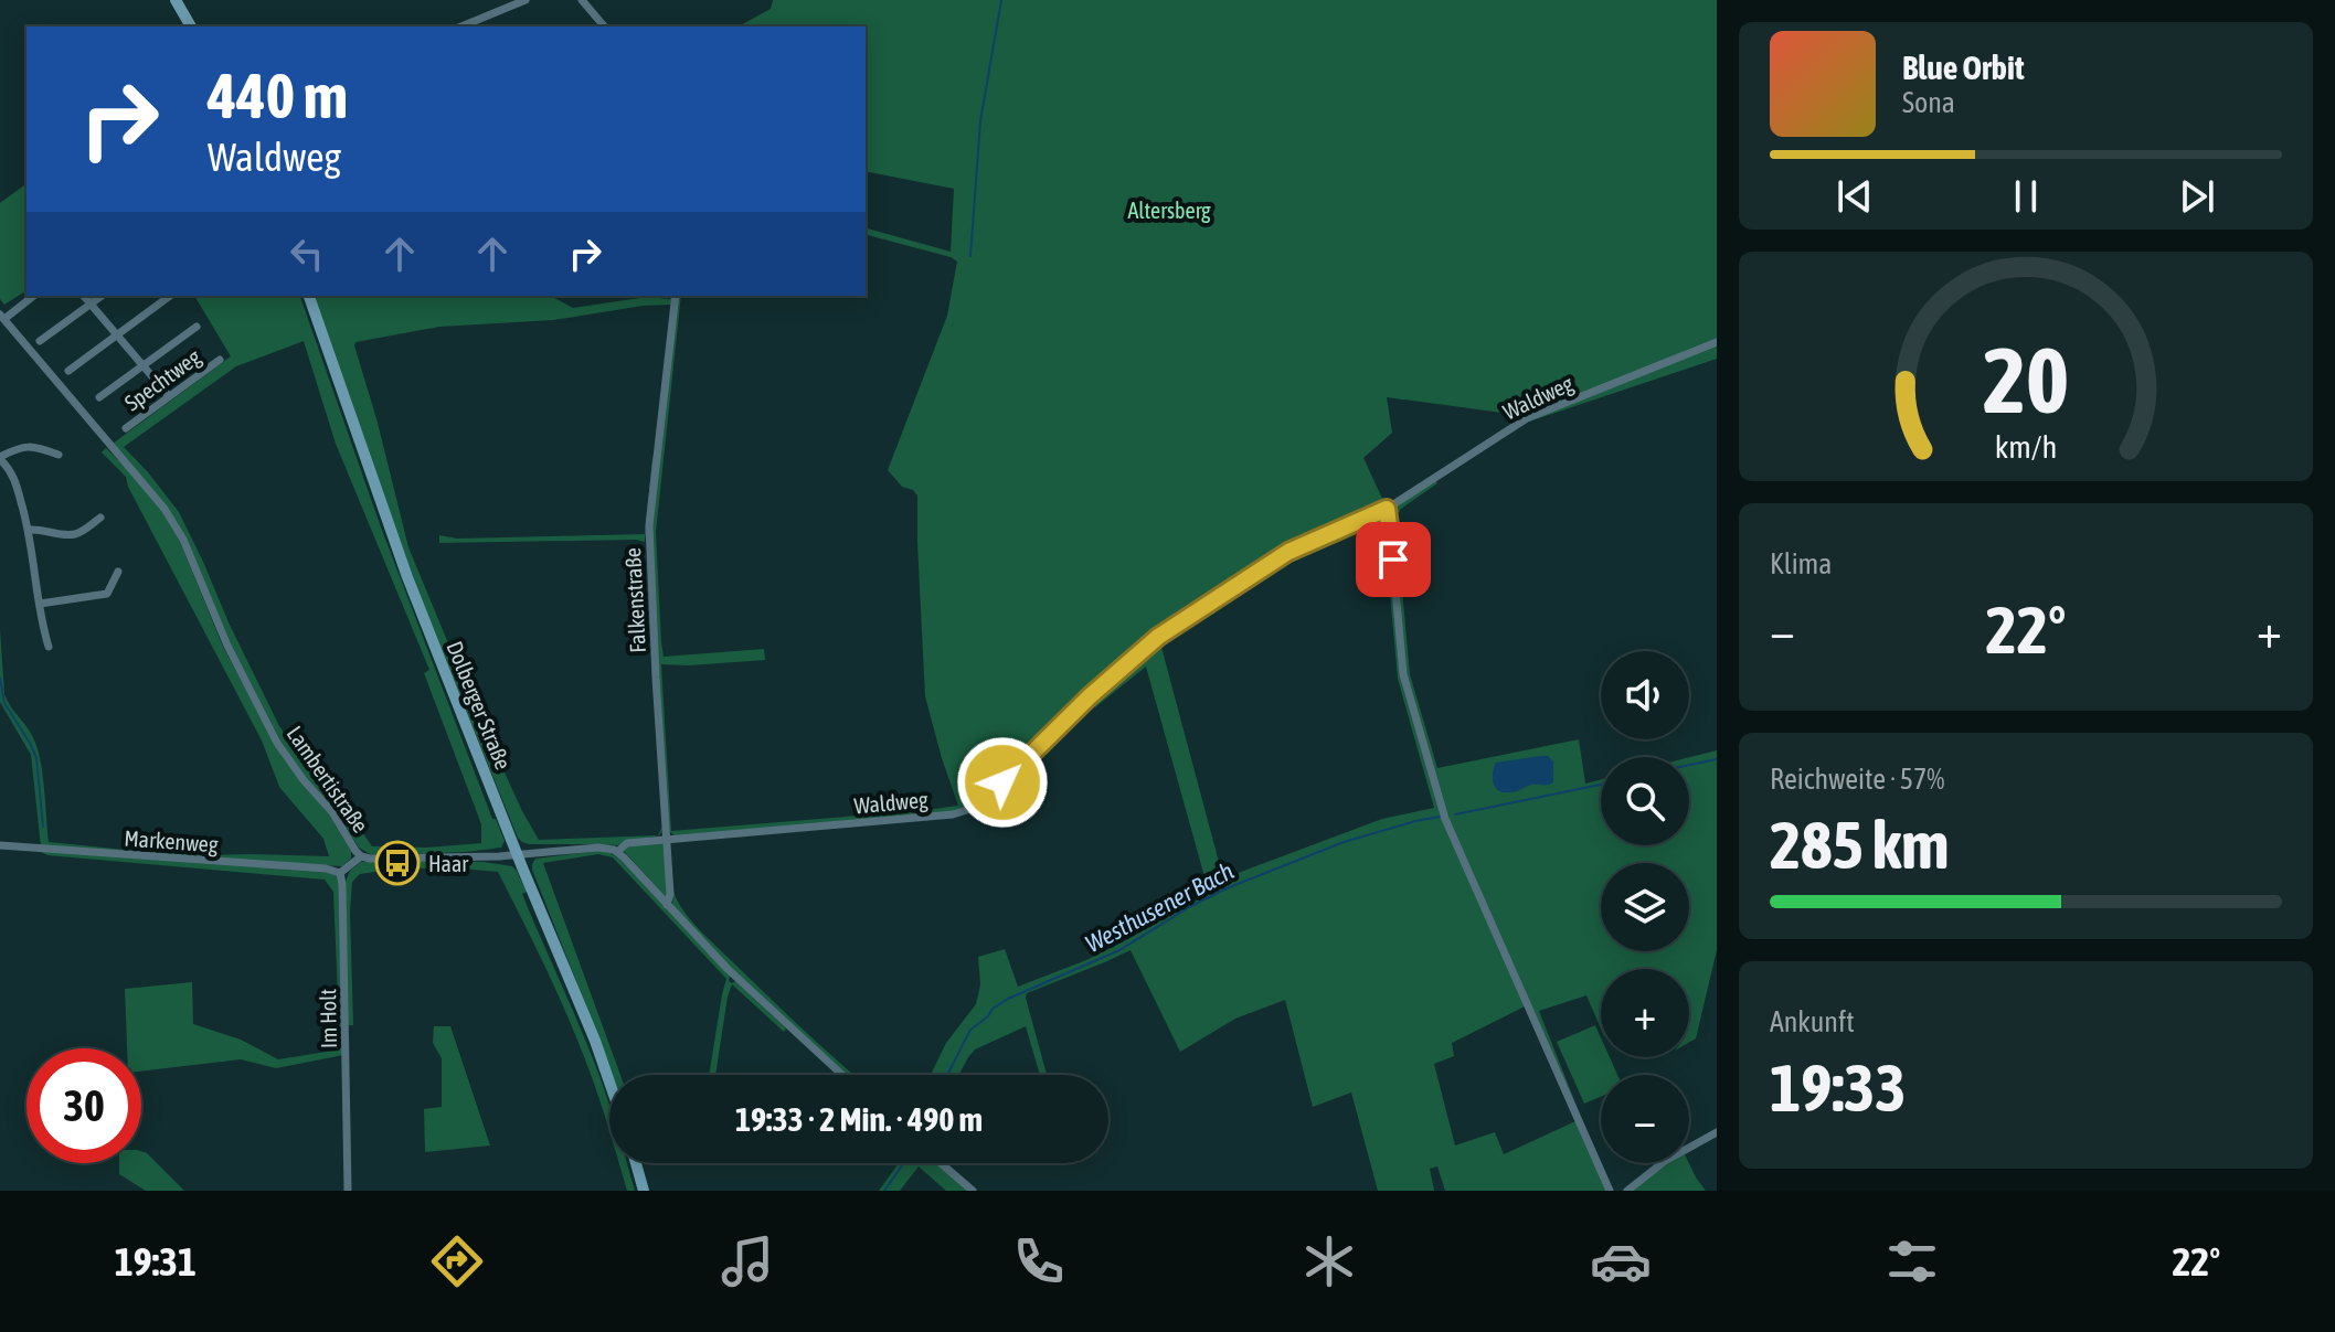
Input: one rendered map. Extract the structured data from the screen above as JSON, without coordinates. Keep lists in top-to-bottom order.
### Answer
{
  "streets": {
    "main road": ["Dolberger Straße"],
    "street": [
      "Spechtweg",
      "Waldweg",
      "Falkenstraße",
      "Lambertistraße",
      "Markenweg",
      "Im Holt"
    ]
  },
  "crossings": [
    ["Waldweg", "Falkenstraße"],
    ["Waldweg", "Lambertistraße"],
    ["Dolberger Straße", "Lambertistraße"],
    ["Markenweg", "Im Holt"]
  ],
  "water": ["Westhusener Bach"],
  "parks": ["Altersberg"],
  "places": {
    "bus stop": ["Haar"]
  },
  "page": {
    "turn": ["440 m", "Waldweg"],
    "song": ["Blue Orbit", "Sona"],
    "tile": [
      "Klima",
      ["Reichweite · 57%", "285 km"],
      ["Ankunft", "19:33"]
    ],
    "heat": ["−", "22°", "+"],
    "map_buttons": ["+", "−"],
    "limit": "30",
    "trip": "19:33 · 2 Min. · 490 m",
    "tabs": ["19:31", "22°"],
    "gauge": ["20", "km/h"]
  }
}
